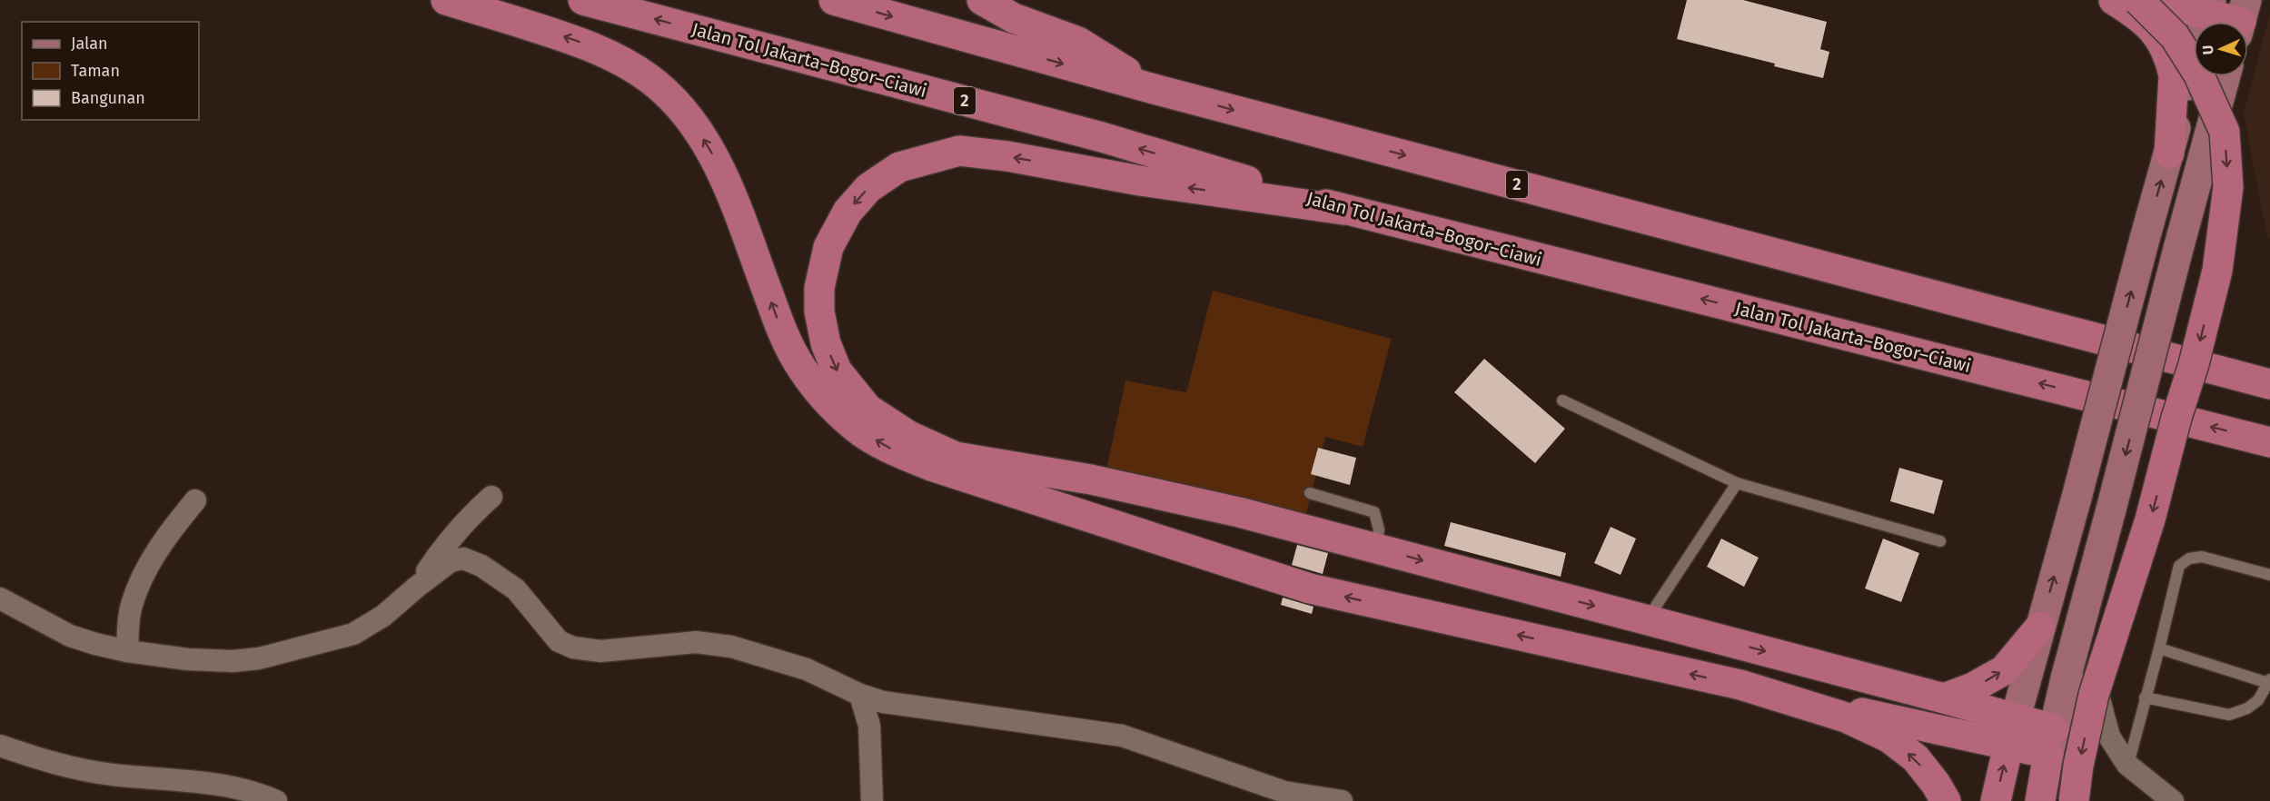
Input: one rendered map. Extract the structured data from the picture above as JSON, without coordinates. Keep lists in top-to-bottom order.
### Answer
{
  "streets": {
    "highway": ["Jalan Tol Jakarta–Bogor–Ciawi", "2"]
  },
  "legend": ["Jalan", "Taman", "Bangunan"],
  "north": "left"
}
